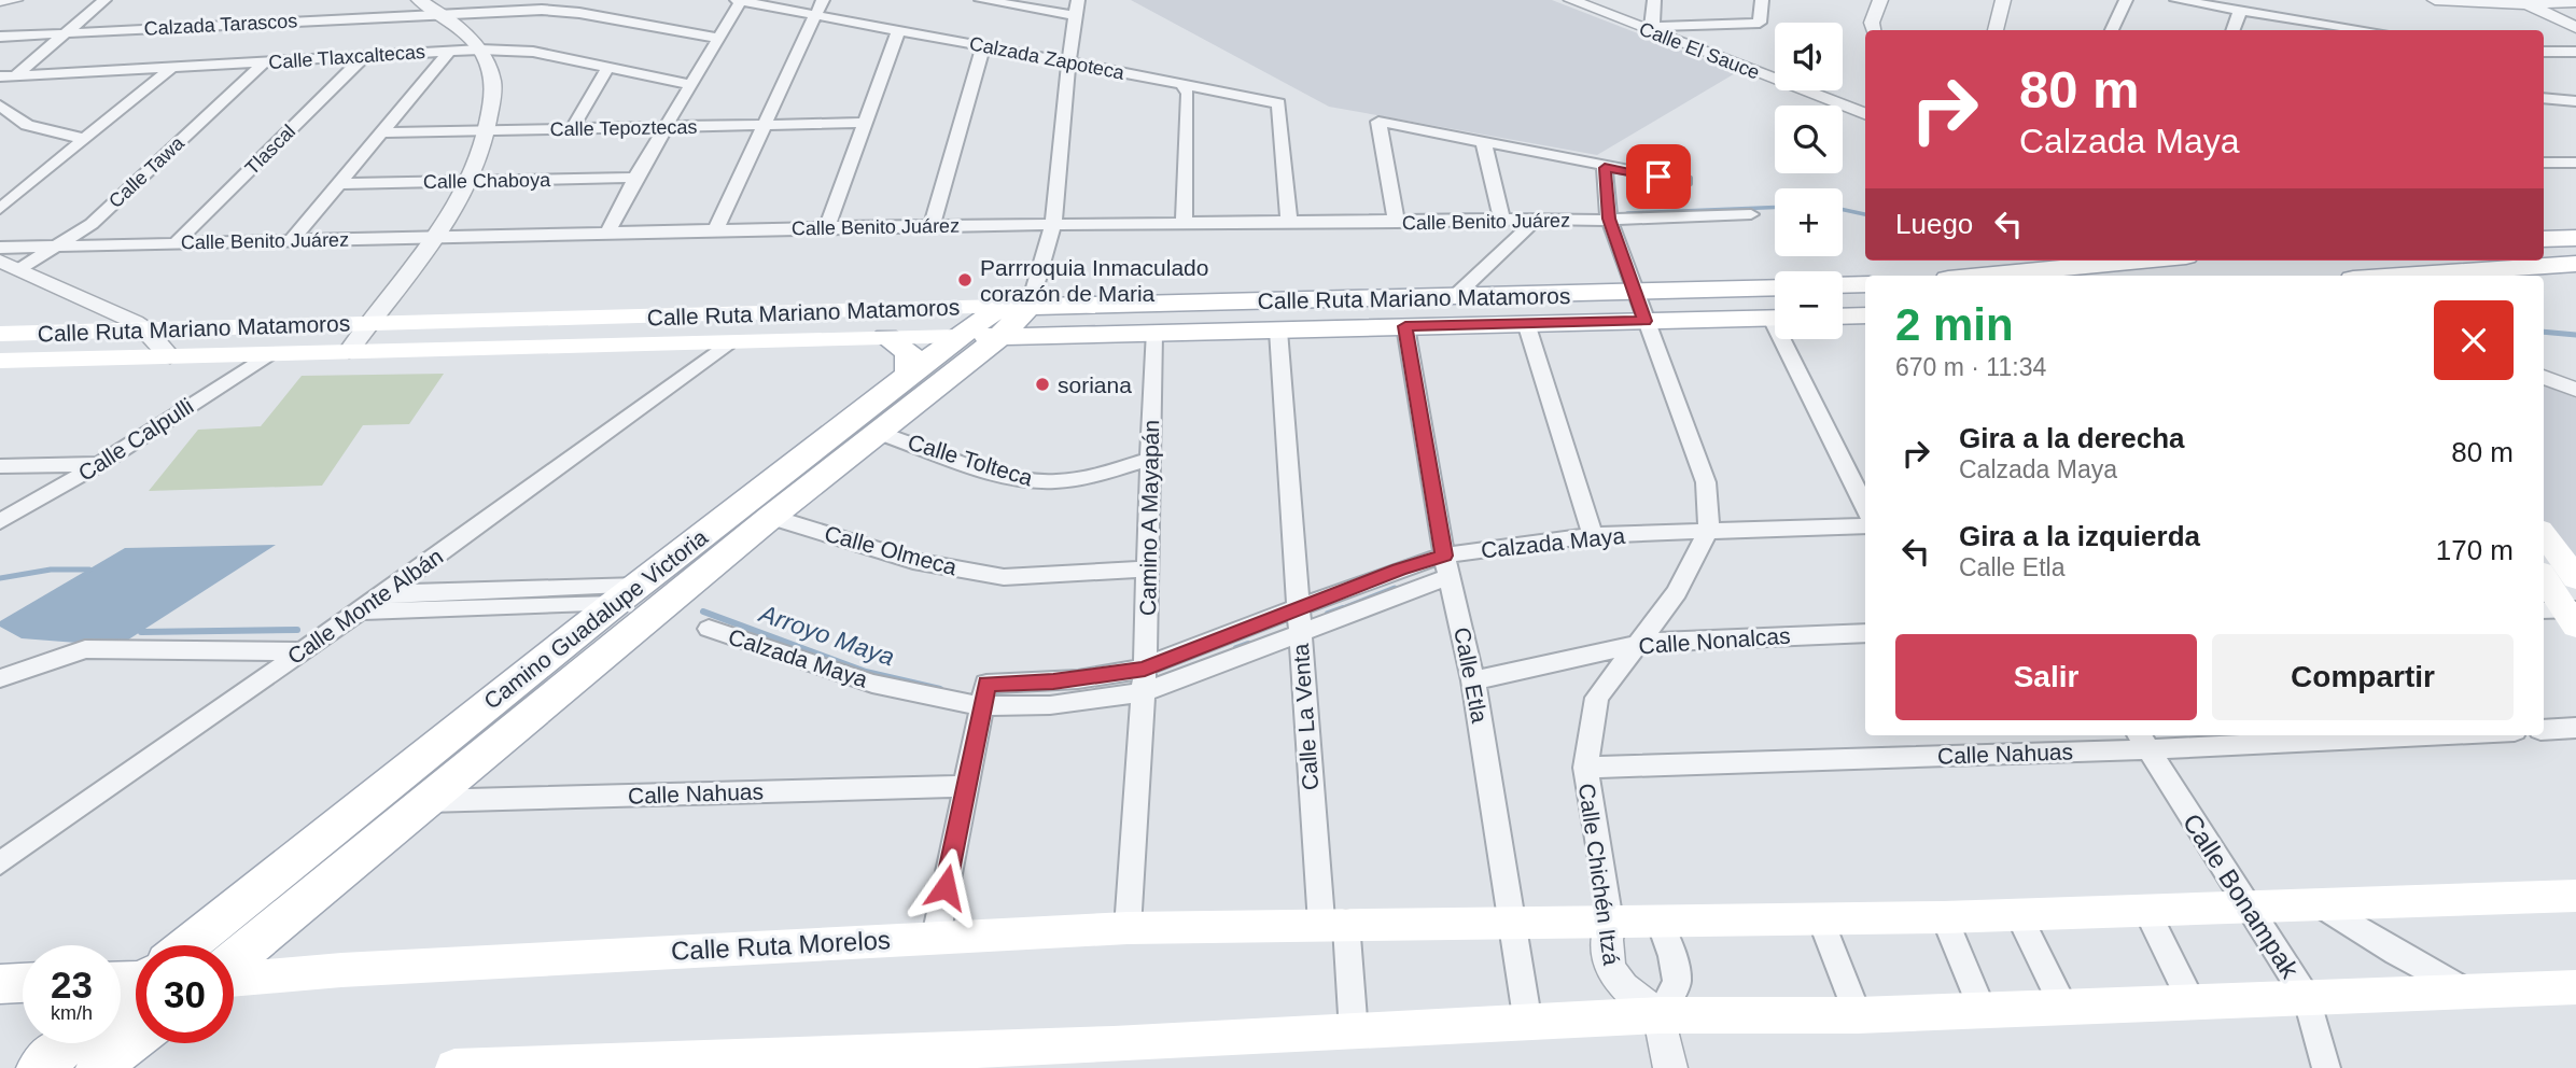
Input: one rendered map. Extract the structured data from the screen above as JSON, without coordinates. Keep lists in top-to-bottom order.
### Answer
{
  "streets": {
    "main road": ["Calle Ruta Mariano Matamoros", "Camino Guadalupe Victoria", "Calle Ruta Morelos"],
    "street": [
      "Calzada Tarascos",
      "Calle El Sauce",
      "Calle Tlaxcaltecas",
      "Calzada Zapoteca",
      "Calle Tepoztecas",
      "Tlascal",
      "Calle Tawa",
      "Calle Chaboya",
      "Calle Benito Juárez",
      "Calle Calpulli",
      "Calle Tolteca",
      "Camino A Mayapán",
      "Calzada Maya",
      "Calle Olmeca",
      "Calle Monte Albán",
      "Calle Nonalcas",
      "Calle Etla",
      "Calle La Venta",
      "Calle Nahuas",
      "Calle Chichén Itzá",
      "Calle Bonampak"
    ]
  },
  "crossings": [
    ["Calle Tlaxcaltecas", "Tlascal"],
    ["Calle Tlaxcaltecas", "Calle Tawa"],
    ["Calzada Zapoteca", "Calle Benito Juárez"],
    ["Tlascal", "Calle Benito Juárez"],
    ["Calle Tawa", "Calle Benito Juárez"],
    ["Calle Ruta Mariano Matamoros", "Calle Calpulli"],
    ["Calle Ruta Mariano Matamoros", "Camino A Mayapán"],
    ["Calle Ruta Mariano Matamoros", "Calle Monte Albán"],
    ["Calle Ruta Mariano Matamoros", "Camino Guadalupe Victoria"],
    ["Calle Ruta Mariano Matamoros", "Calle Etla"],
    ["Calle Ruta Mariano Matamoros", "Calle La Venta"],
    ["Calle Tolteca", "Camino A Mayapán"],
    ["Calle Tolteca", "Camino Guadalupe Victoria"],
    ["Camino A Mayapán", "Calzada Maya"],
    ["Camino A Mayapán", "Calle Olmeca"],
    ["Camino A Mayapán", "Calle Ruta Morelos"],
    ["Calzada Maya", "Calle Etla"],
    ["Calzada Maya", "Calle La Venta"],
    ["Calzada Maya", "Calle Chichén Itzá"],
    ["Calle Olmeca", "Camino Guadalupe Victoria"],
    ["Camino Guadalupe Victoria", "Calle Nahuas"],
    ["Calle Nonalcas", "Calle Etla"],
    ["Calle Nonalcas", "Calle Chichén Itzá"],
    ["Calle Etla", "Calle Ruta Morelos"],
    ["Calle La Venta", "Calle Ruta Morelos"],
    ["Calle Nahuas", "Calle Chichén Itzá"],
    ["Calle Nahuas", "Calle Bonampak"],
    ["Calle Chichén Itzá", "Calle Ruta Morelos"],
    ["Calle Bonampak", "Calle Ruta Morelos"]
  ],
  "water": ["Arroyo Maya"],
  "places": ["Parrroquia Inmaculado corazón de Maria", "soriana"],
  "page": {
    "map_buttons": ["+", "−"],
    "turn": ["80 m", "Calzada Maya"],
    "then": "Luego",
    "heading": ["2 min", "670 m · 11:34"],
    "list": [
      {
        "name": "Gira a la derecha",
        "note": "Calzada Maya",
        "value": "80 m"
      },
      {
        "name": "Gira a la izquierda",
        "note": "Calle Etla",
        "value": "170 m"
      }
    ],
    "buttons": ["Salir", "Compartir"],
    "speed": "23 km/h",
    "limit": "30"
  }
}
